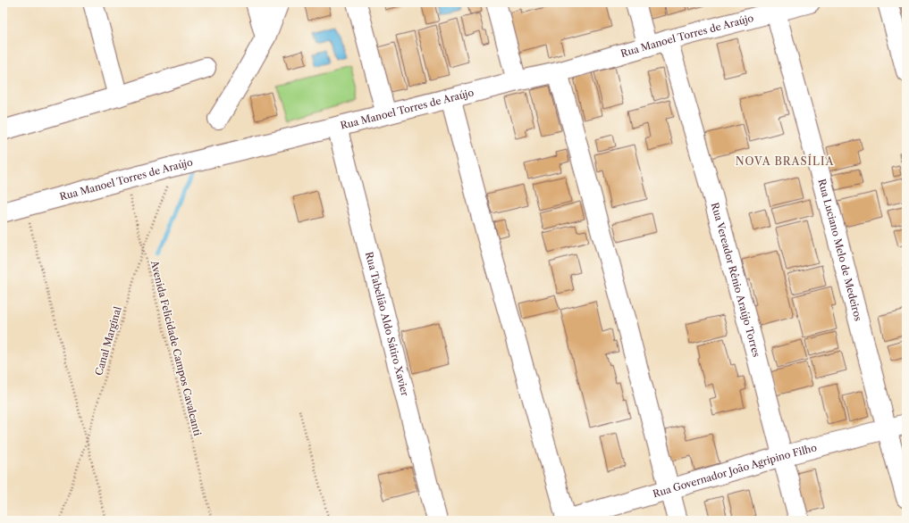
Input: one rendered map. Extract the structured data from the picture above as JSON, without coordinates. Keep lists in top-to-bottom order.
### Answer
{
  "streets": {
    "street": [
      "Rua Manoel Torres de Araújo",
      "Rua Luciano Melo de Medeiros",
      "Rua Vereador Rênio Araújo Torres",
      "Rua Tabelião Aldo Sátiro Xavier",
      "Rua Governador João Agripino Filho"
    ],
    "path": ["Canal Marginal", "Avenida Felicidade Campos Cavalcanti"]
  },
  "crossings": [
    ["Rua Manoel Torres de Araújo", "Rua Luciano Melo de Medeiros"],
    ["Rua Manoel Torres de Araújo", "Rua Vereador Rênio Araújo Torres"],
    ["Rua Manoel Torres de Araújo", "Rua Tabelião Aldo Sátiro Xavier"],
    ["Rua Manoel Torres de Araújo", "Canal Marginal"],
    ["Rua Manoel Torres de Araújo", "Avenida Felicidade Campos Cavalcanti"],
    ["Rua Luciano Melo de Medeiros", "Rua Governador João Agripino Filho"],
    ["Rua Vereador Rênio Araújo Torres", "Rua Governador João Agripino Filho"],
    ["Canal Marginal", "Avenida Felicidade Campos Cavalcanti"]
  ],
  "districts": ["NOVA BRASÍLIA"]
}
